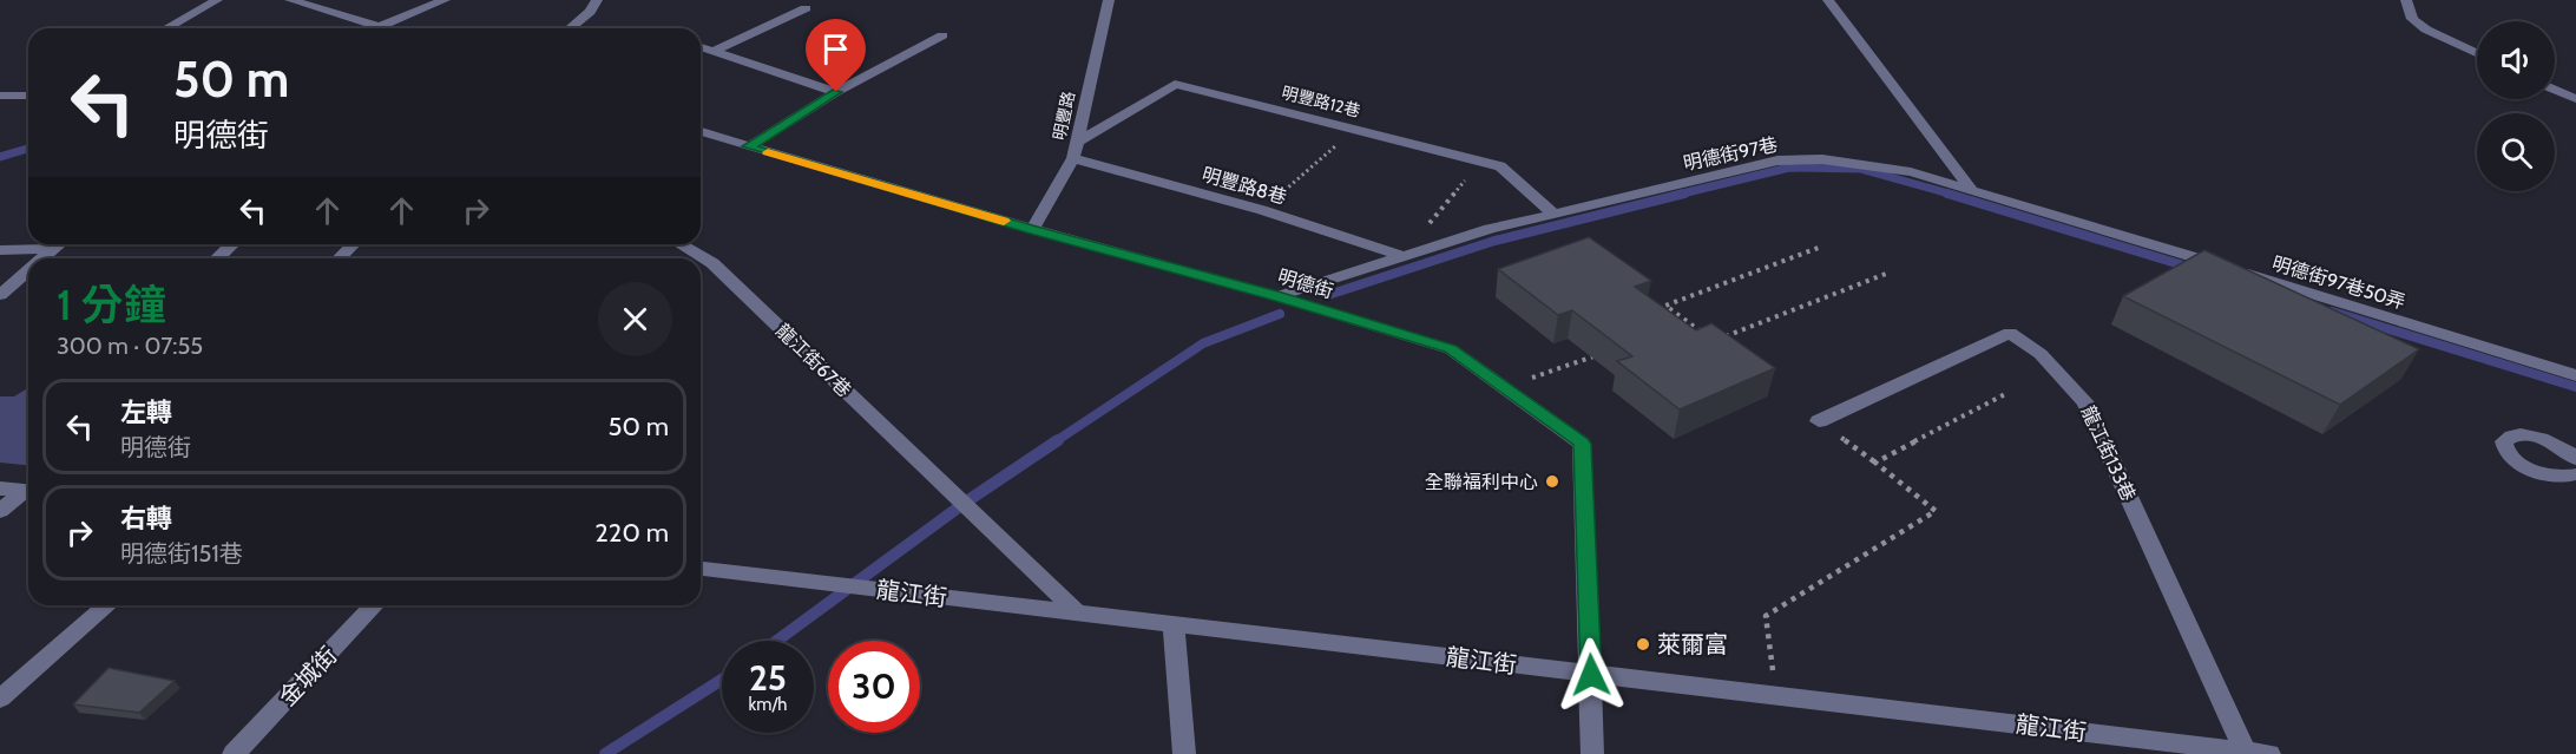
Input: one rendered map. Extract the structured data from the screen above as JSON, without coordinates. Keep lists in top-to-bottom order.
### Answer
{
  "streets": {
    "street": [
      "明豐路12巷",
      "明豐路",
      "明德街97巷",
      "明豐路8巷",
      "明德街97巷50弄",
      "明德街",
      "龍江街67巷",
      "龍江街133巷",
      "龍江街",
      "金城街"
    ]
  },
  "crossings": [
    ["明豐路12巷", "明豐路"],
    ["明豐路12巷", "明德街97巷"],
    ["明豐路12巷", "明豐路8巷"],
    ["明豐路", "明豐路8巷"],
    ["明豐路", "明德街"],
    ["明德街97巷", "明豐路8巷"],
    ["明德街97巷", "明德街97巷50弄"],
    ["明德街97巷", "明德街"],
    ["明德街", "龍江街"],
    ["龍江街67巷", "龍江街"],
    ["龍江街133巷", "龍江街"]
  ],
  "places": ["全聯福利中心", "萊爾富"],
  "page": {
    "turn": ["50 m", "明德街"],
    "heading": ["1 分鐘", "300 m · 07:55"],
    "list": [
      {
        "name": "左轉",
        "note": "明德街",
        "value": "50 m"
      },
      {
        "name": "右轉",
        "note": "明德街151巷",
        "value": "220 m"
      }
    ],
    "speed": "25 km/h",
    "limit": "30"
  }
}
